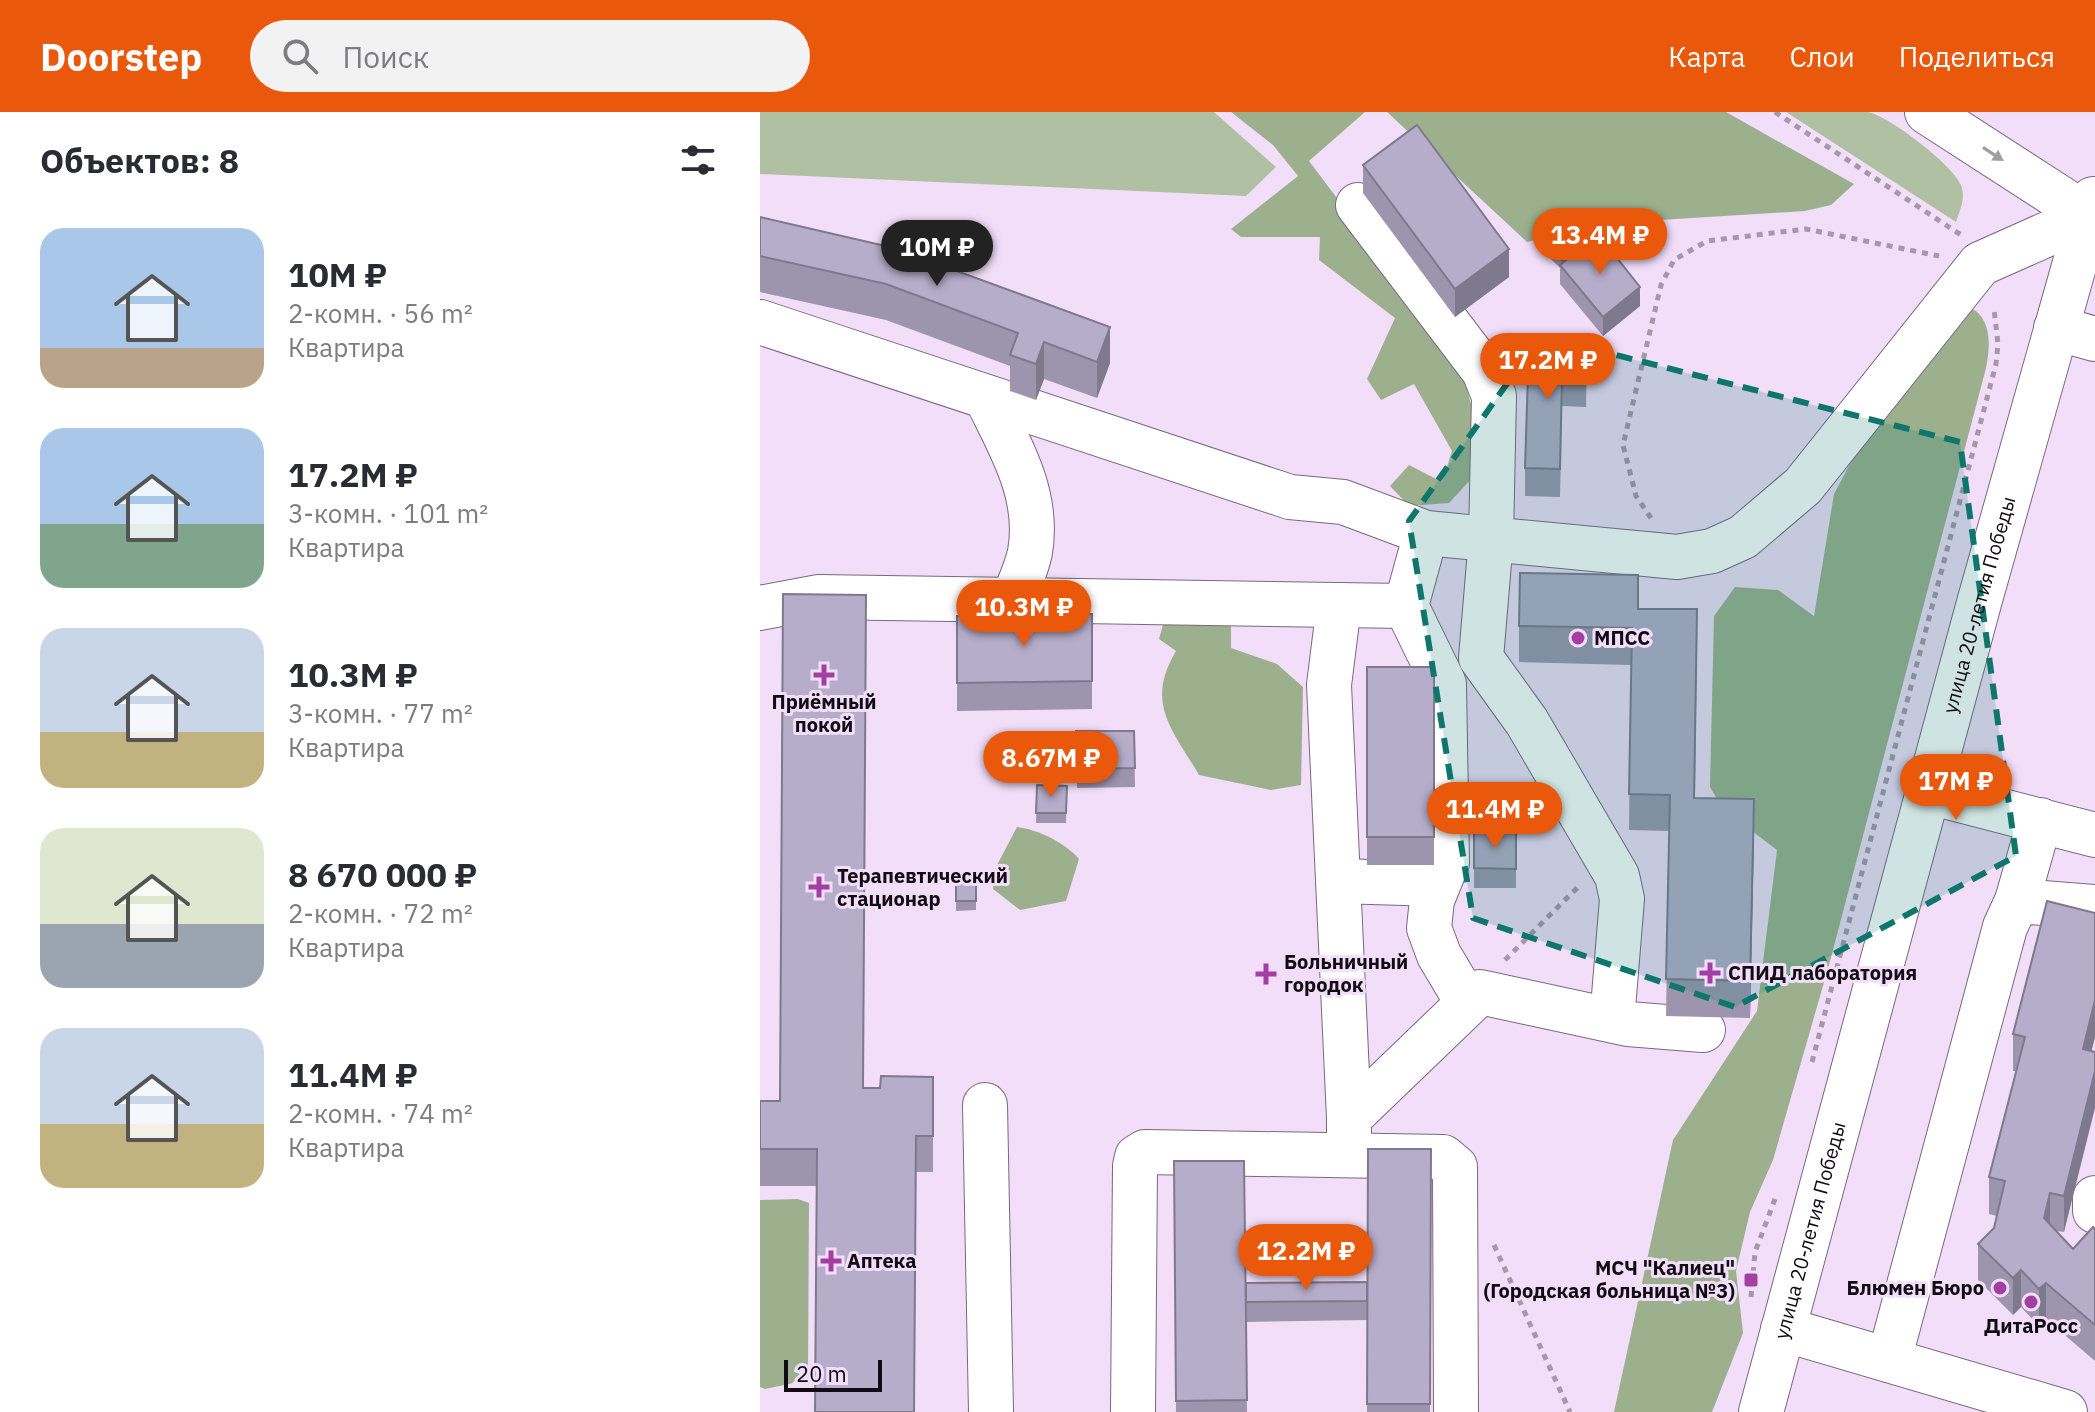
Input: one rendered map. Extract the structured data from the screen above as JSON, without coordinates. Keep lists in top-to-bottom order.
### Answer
{
  "streets": {
    "street": ["улица 20-летия Победы"]
  },
  "places": {
    "other": ["МПСС", "Блюмен Бюро", "ДитаРосс"],
    "health": [
      "Приёмный покой",
      "Терапевтический стационар",
      "СПИД лаборатория",
      "Больничный городок",
      "Аптека"
    ],
    "transit": ["МСЧ \"Калиец\" (Городская больница №3)"]
  },
  "scale_bar": "20 m",
  "page": {
    "header": "Doorstep",
    "search": "Поиск",
    "nav": ["Карта", "Слои", "Поделиться"],
    "heading": "Объектов: 8",
    "list": [
      {
        "name": "10M ₽",
        "note": "2-комн. · 56 m² · Квартира"
      },
      {
        "name": "17.2M ₽",
        "note": "3-комн. · 101 m² · Квартира"
      },
      {
        "name": "10.3M ₽",
        "note": "3-комн. · 77 m² · Квартира"
      },
      {
        "name": "8 670 000 ₽",
        "note": "2-комн. · 72 m² · Квартира"
      },
      {
        "name": "11.4M ₽",
        "note": "2-комн. · 74 m² · Квартира"
      }
    ],
    "price": [
      "13.4M ₽",
      "10M ₽",
      "17.2M ₽",
      "10.3M ₽",
      "8.67M ₽",
      "17M ₽",
      "11.4M ₽",
      "12.2M ₽"
    ],
    "scale": "20 m"
  }
}
